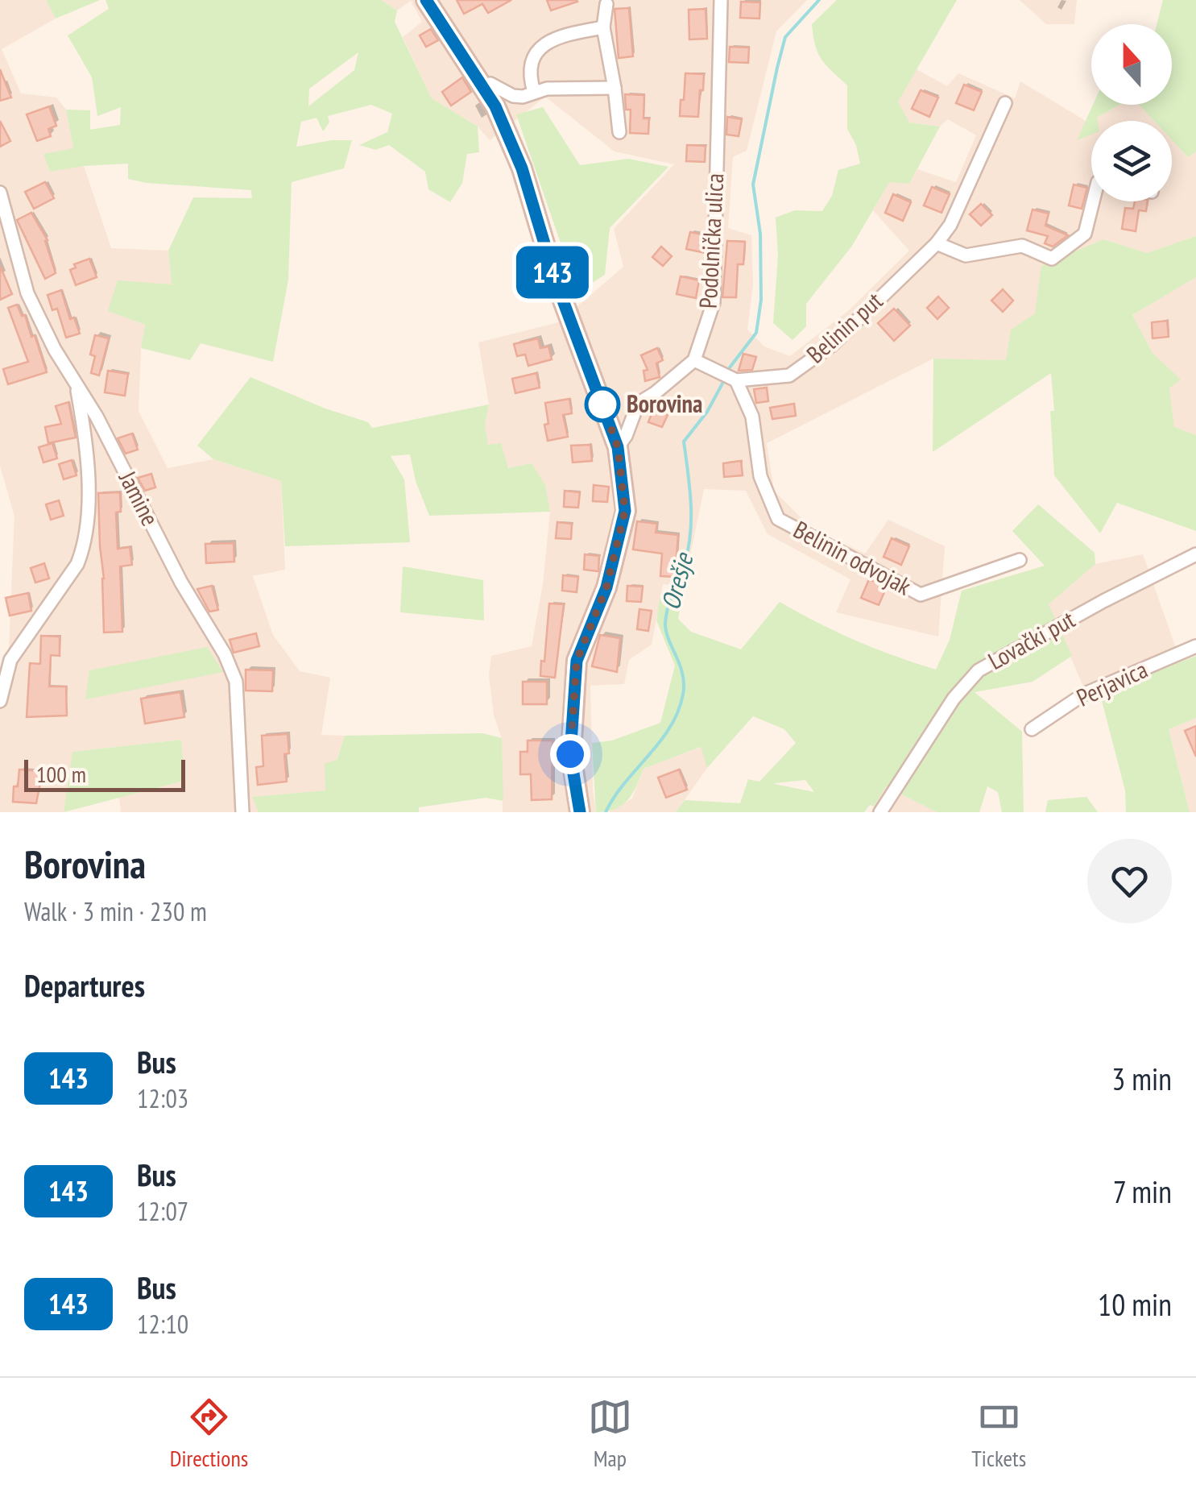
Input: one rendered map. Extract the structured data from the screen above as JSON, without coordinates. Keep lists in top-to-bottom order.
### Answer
{
  "streets": {
    "street": [
      "Podolnička ulica",
      "Belinin put",
      "Jamine",
      "Belinin odvojak",
      "Lovački put",
      "Perjavica"
    ]
  },
  "crossings": [
    ["Belinin put", "Belinin odvojak"]
  ],
  "water": ["Orešje"],
  "places": ["Borovina"],
  "lines": ["bus line 143"],
  "scale_bar": "100 m",
  "north": "top",
  "page": {
    "on_map": "143",
    "scale": "100 m",
    "heading": [
      ["Borovina", "Walk · 3 min · 230 m"],
      "Departures"
    ],
    "list": [
      {
        "mark": "143",
        "name": "Bus",
        "note": "12:03",
        "value": "3 min"
      },
      {
        "mark": "143",
        "name": "Bus",
        "note": "12:07",
        "value": "7 min"
      },
      {
        "mark": "143",
        "name": "Bus",
        "note": "12:10",
        "value": "10 min"
      }
    ],
    "tabs": ["Directions", "Map", "Tickets"]
  }
}
